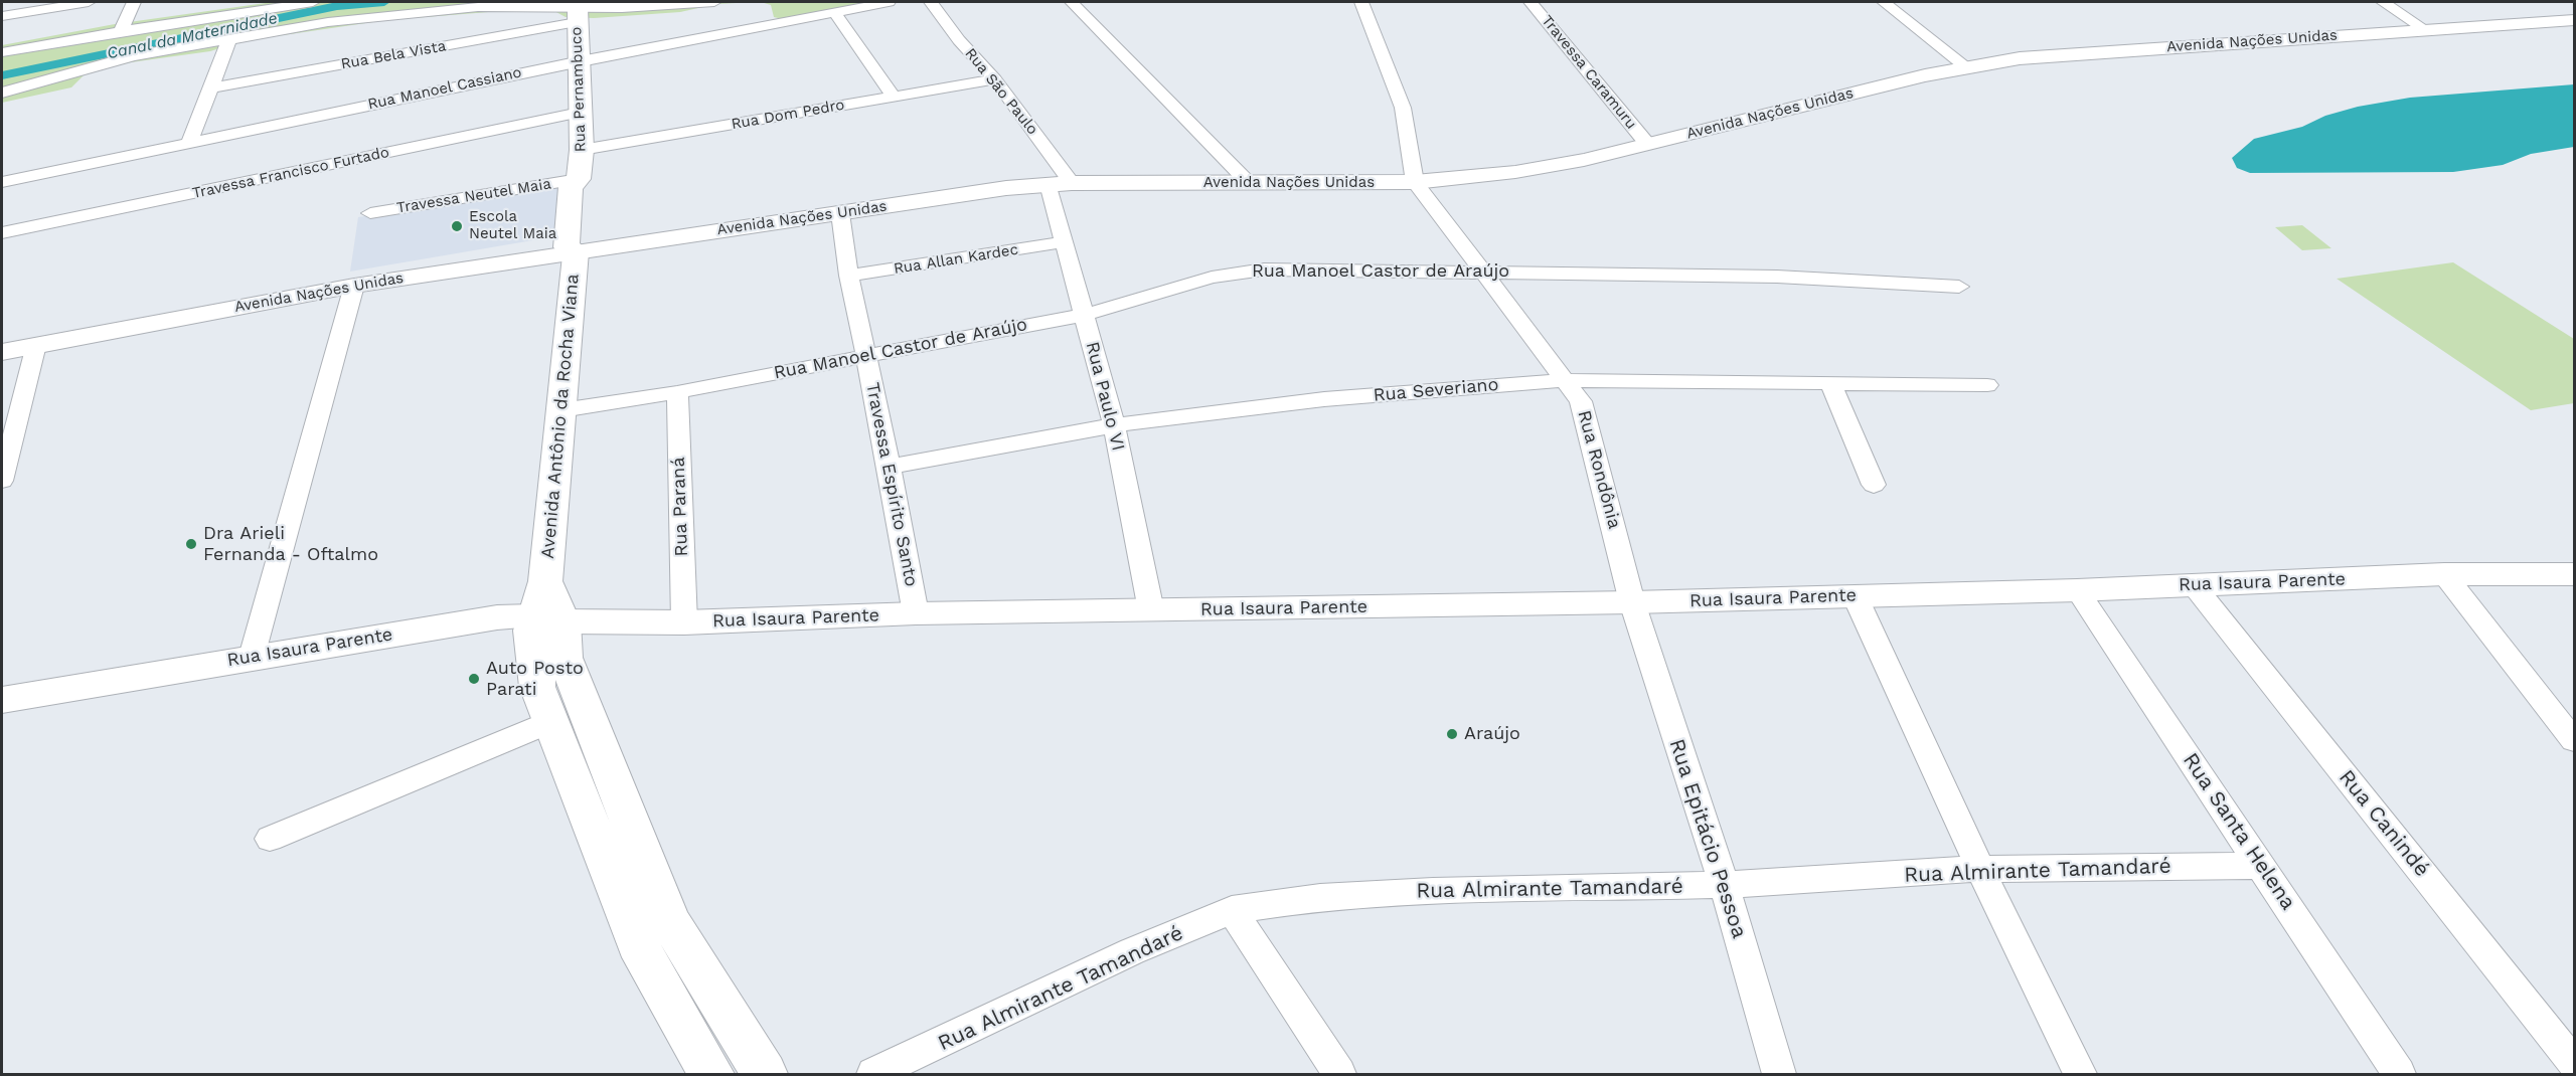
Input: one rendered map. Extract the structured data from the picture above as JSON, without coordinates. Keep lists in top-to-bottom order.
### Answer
{
  "streets": {
    "main road": ["Rua Pernambuco", "Avenida Antônio da Rocha Viana"],
    "street": [
      "Avenida Nações Unidas",
      "Rua Bela Vista",
      "Travessa Caramuru",
      "Rua Manoel Cassiano",
      "Rua São Paulo",
      "Rua Dom Pedro",
      "Travessa Francisco Furtado",
      "Travessa Neutel Maia",
      "Rua Allan Kardec",
      "Rua Manoel Castor de Araújo",
      "Rua Severiano",
      "Rua Paulo VI",
      "Rua Rondônia",
      "Travessa Espírito Santo",
      "Rua Paraná",
      "Rua Isaura Parente",
      "Rua Canindé",
      "Rua Santa Helena",
      "Rua Epitácio Pessoa",
      "Rua Almirante Tamandaré"
    ]
  },
  "crossings": [
    ["Avenida Nações Unidas", "Travessa Caramuru"],
    ["Avenida Nações Unidas", "Rua Pernambuco"],
    ["Avenida Nações Unidas", "Rua São Paulo"],
    ["Avenida Nações Unidas", "Rua Paulo VI"],
    ["Avenida Nações Unidas", "Avenida Antônio da Rocha Viana"],
    ["Avenida Nações Unidas", "Rua Rondônia"],
    ["Avenida Nações Unidas", "Travessa Espírito Santo"],
    ["Rua Bela Vista", "Rua Pernambuco"],
    ["Rua Manoel Cassiano", "Rua Pernambuco"],
    ["Rua Pernambuco", "Rua Dom Pedro"],
    ["Rua Pernambuco", "Travessa Francisco Furtado"],
    ["Rua Pernambuco", "Travessa Neutel Maia"],
    ["Rua Pernambuco", "Avenida Antônio da Rocha Viana"],
    ["Rua São Paulo", "Rua Dom Pedro"],
    ["Rua Allan Kardec", "Rua Paulo VI"],
    ["Rua Allan Kardec", "Travessa Espírito Santo"],
    ["Rua Manoel Castor de Araújo", "Rua Paulo VI"],
    ["Rua Manoel Castor de Araújo", "Avenida Antônio da Rocha Viana"],
    ["Rua Manoel Castor de Araújo", "Rua Rondônia"],
    ["Rua Manoel Castor de Araújo", "Travessa Espírito Santo"],
    ["Rua Manoel Castor de Araújo", "Rua Paraná"],
    ["Rua Severiano", "Rua Paulo VI"],
    ["Rua Severiano", "Rua Rondônia"],
    ["Rua Severiano", "Travessa Espírito Santo"],
    ["Rua Paulo VI", "Rua Isaura Parente"],
    ["Avenida Antônio da Rocha Viana", "Rua Isaura Parente"],
    ["Rua Rondônia", "Rua Isaura Parente"],
    ["Rua Rondônia", "Rua Epitácio Pessoa"],
    ["Travessa Espírito Santo", "Rua Isaura Parente"],
    ["Rua Paraná", "Rua Isaura Parente"],
    ["Rua Isaura Parente", "Rua Canindé"],
    ["Rua Isaura Parente", "Rua Santa Helena"],
    ["Rua Isaura Parente", "Rua Epitácio Pessoa"],
    ["Rua Santa Helena", "Rua Almirante Tamandaré"],
    ["Rua Epitácio Pessoa", "Rua Almirante Tamandaré"]
  ],
  "water": ["Canal da Maternidade"],
  "places": [
    "Escola Neutel Maia",
    "Dra Arieli Fernanda - Oftalmo",
    "Auto Posto Parati",
    "Araújo"
  ]
}
